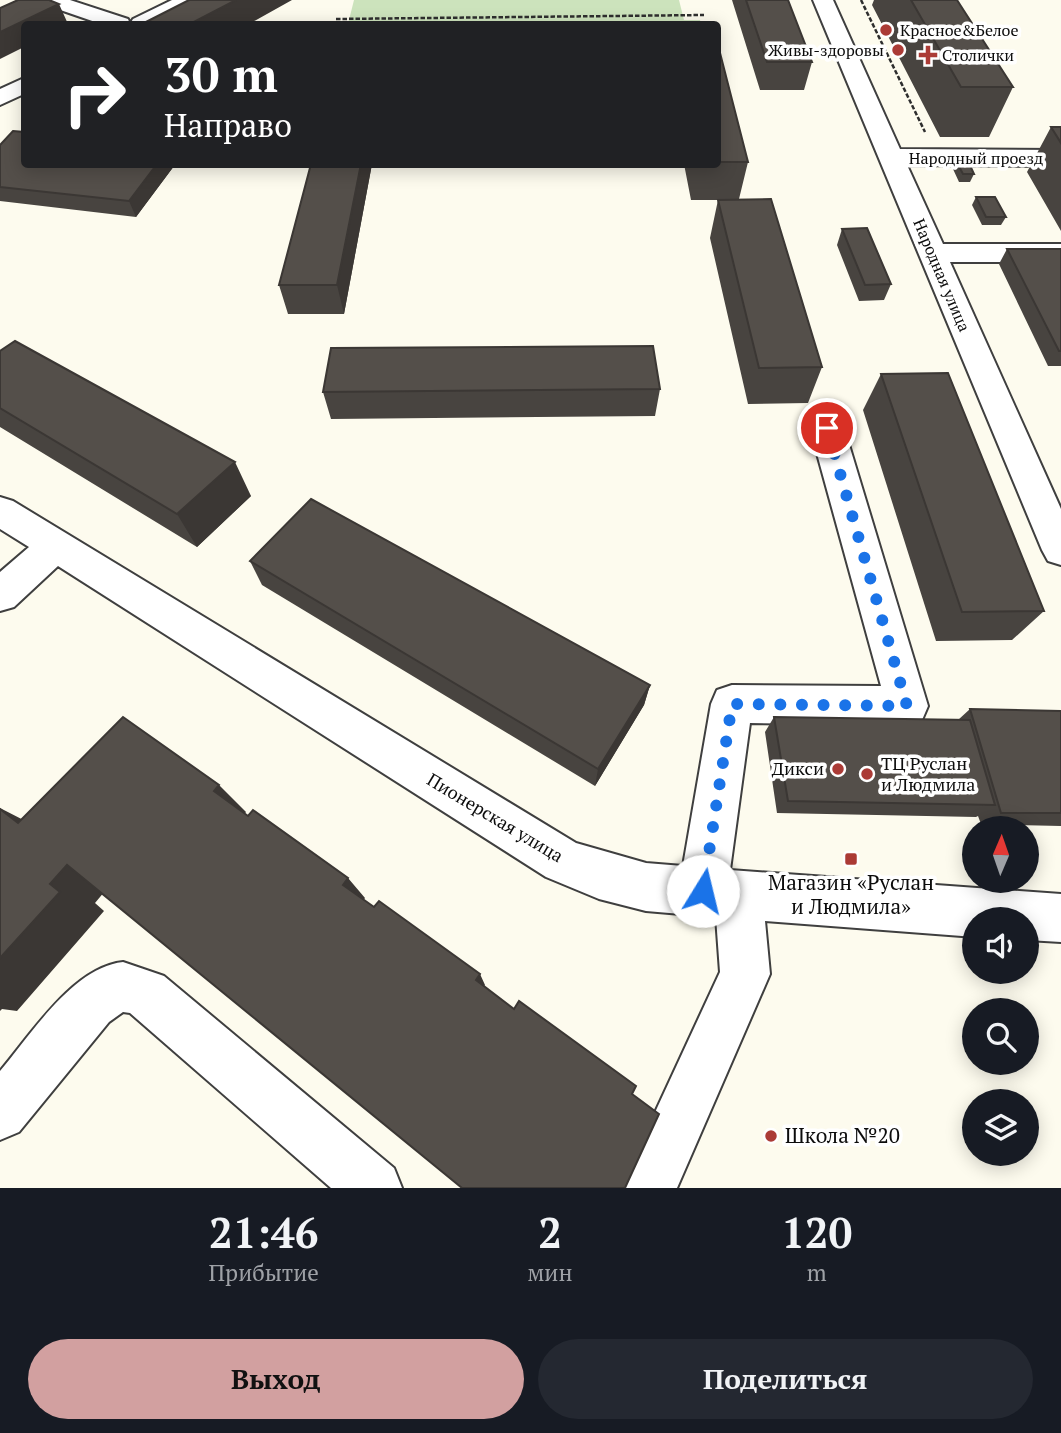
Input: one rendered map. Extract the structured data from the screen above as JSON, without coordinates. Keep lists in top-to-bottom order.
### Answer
{
  "streets": {
    "street": ["Народный проезд", "Народная улица", "Пионерская улица"]
  },
  "crossings": [
    ["Народный проезд", "Народная улица"]
  ],
  "places": {
    "other": [
      "Красное&Белое",
      "Живы-здоровы",
      "Дикси",
      "ТЦ Руслан и Людмила",
      "Школа №20"
    ],
    "health": ["Столички"],
    "transit": ["Магазин «Руслан и Людмила»"]
  },
  "north": "top",
  "page": {
    "turn": ["30 m", "Направо"],
    "eta": [
      "21:46",
      "Прибытие",
      "2",
      "мин",
      "120",
      "m"
    ],
    "buttons": ["Выход", "Поделиться"]
  }
}
